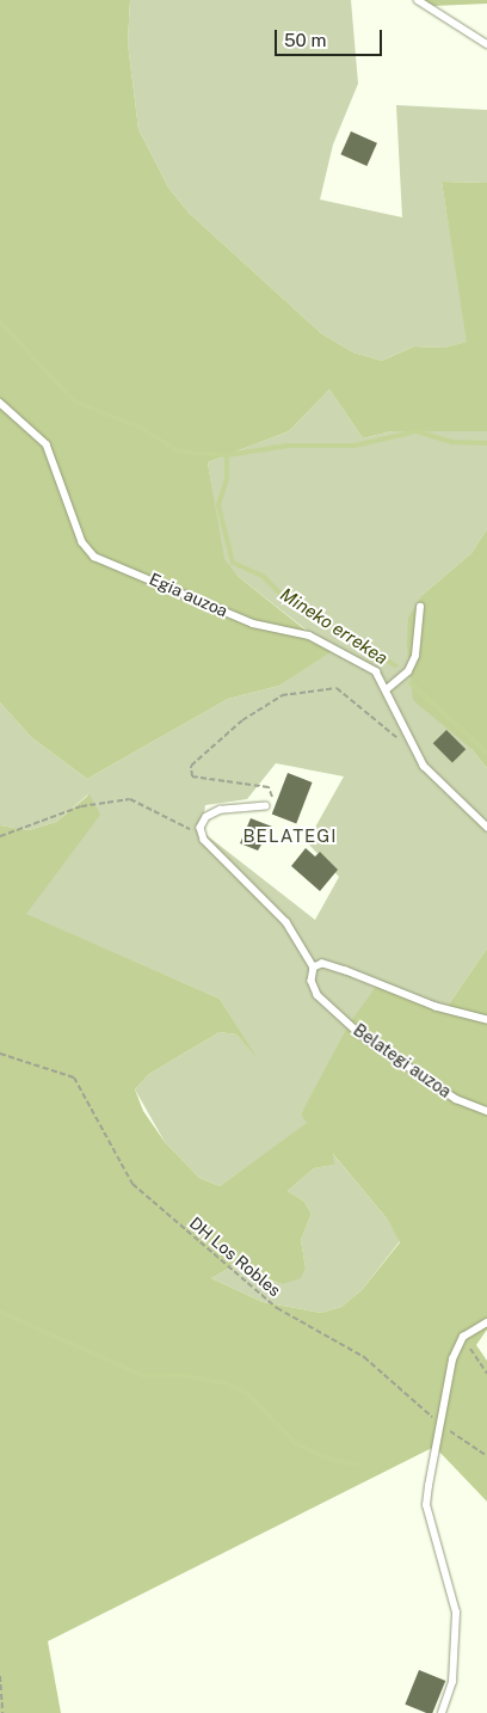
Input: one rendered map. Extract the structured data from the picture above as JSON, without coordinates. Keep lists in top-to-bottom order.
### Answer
{
  "streets": {
    "lane": ["Egia auzoa", "Belategi auzoa"],
    "path": ["DH Los Robles"]
  },
  "districts": ["BELATEGI"],
  "water": ["Mineko errekea"],
  "scale_bar": "50 m"
}
